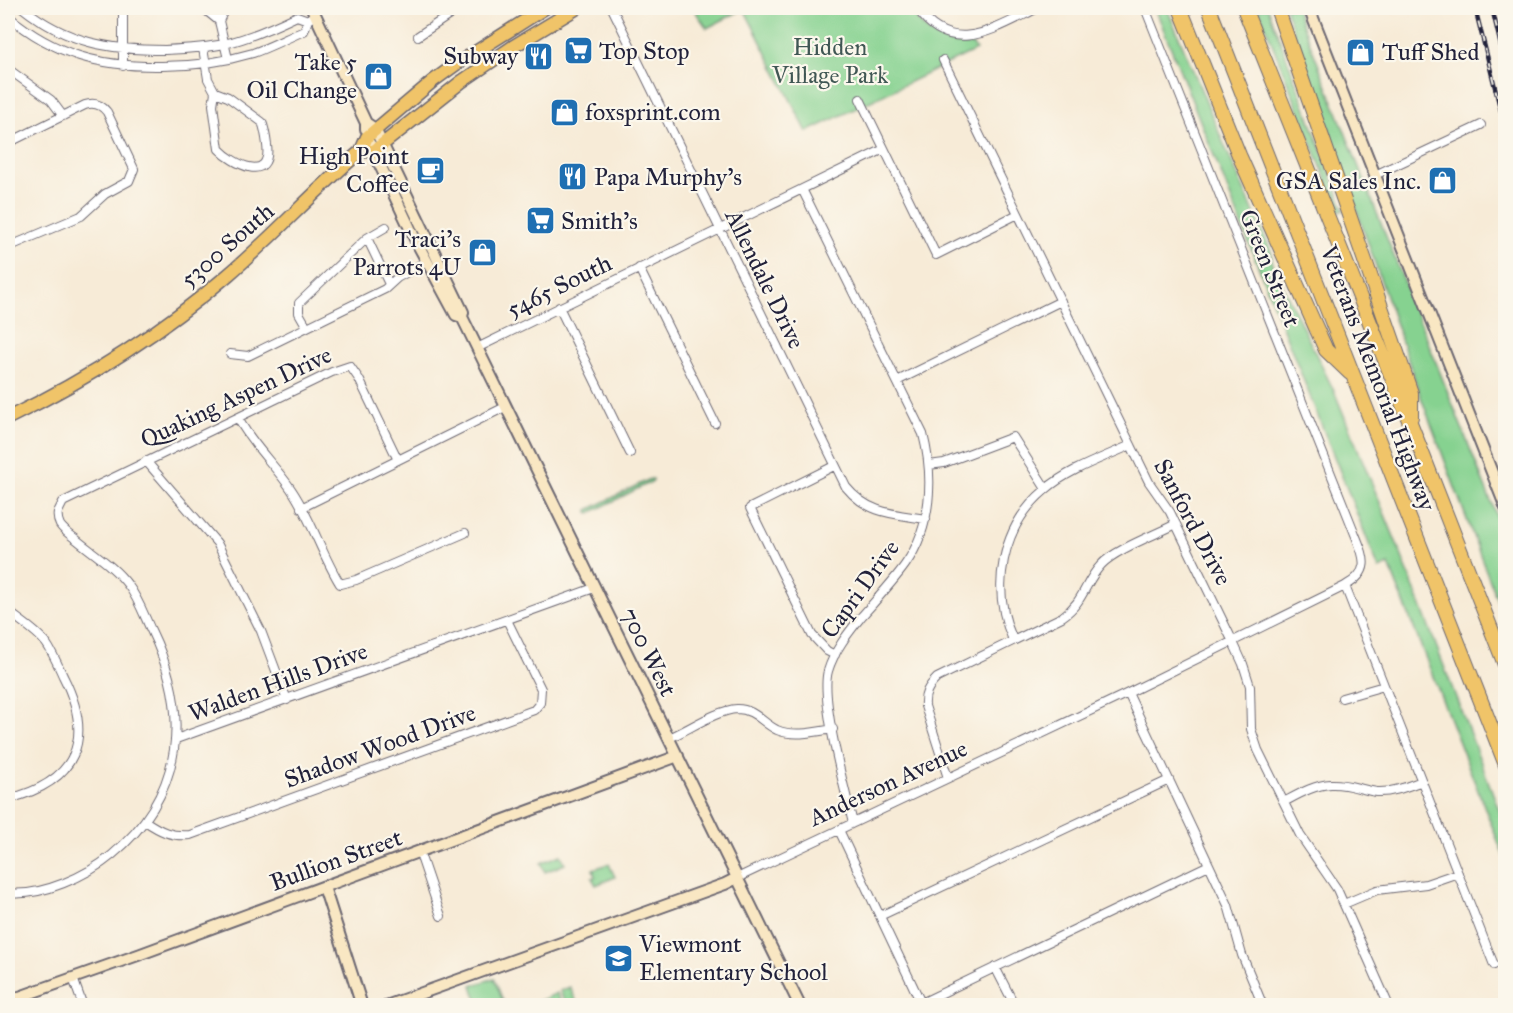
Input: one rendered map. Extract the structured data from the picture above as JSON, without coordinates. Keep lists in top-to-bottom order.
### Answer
{
  "streets": {
    "highway": ["Veterans Memorial Highway"],
    "main road": ["5300 South"],
    "street": [
      "Green Street",
      "Allendale Drive",
      "5465 South",
      "Quaking Aspen Drive",
      "Sanford Drive",
      "Capri Drive",
      "700 West",
      "Walden Hills Drive",
      "Shadow Wood Drive",
      "Anderson Avenue",
      "Bullion Street"
    ]
  },
  "crossings": [
    ["5300 South", "700 West"],
    ["Green Street", "Anderson Avenue"],
    ["Allendale Drive", "5465 South"],
    ["Allendale Drive", "Capri Drive"],
    ["5465 South", "Capri Drive"],
    ["5465 South", "700 West"],
    ["Quaking Aspen Drive", "Walden Hills Drive"],
    ["Sanford Drive", "Anderson Avenue"],
    ["Capri Drive", "Anderson Avenue"],
    ["700 West", "Walden Hills Drive"],
    ["700 West", "Anderson Avenue"],
    ["700 West", "Bullion Street"],
    ["Walden Hills Drive", "Shadow Wood Drive"]
  ],
  "parks": ["Hidden Village Park"],
  "places": {
    "supermarket": ["Top Stop", "Smith's"],
    "shop": [
      "Tuff Shed",
      "Take 5 Oil Change",
      "foxsprint.com",
      "GSA Sales Inc.",
      "Traci's Parrots 4U"
    ],
    "restaurant": ["Subway", "Papa Murphy's"],
    "cafe": ["High Point Coffee"],
    "school or university": ["Viewmont Elementary School"]
  }
}
